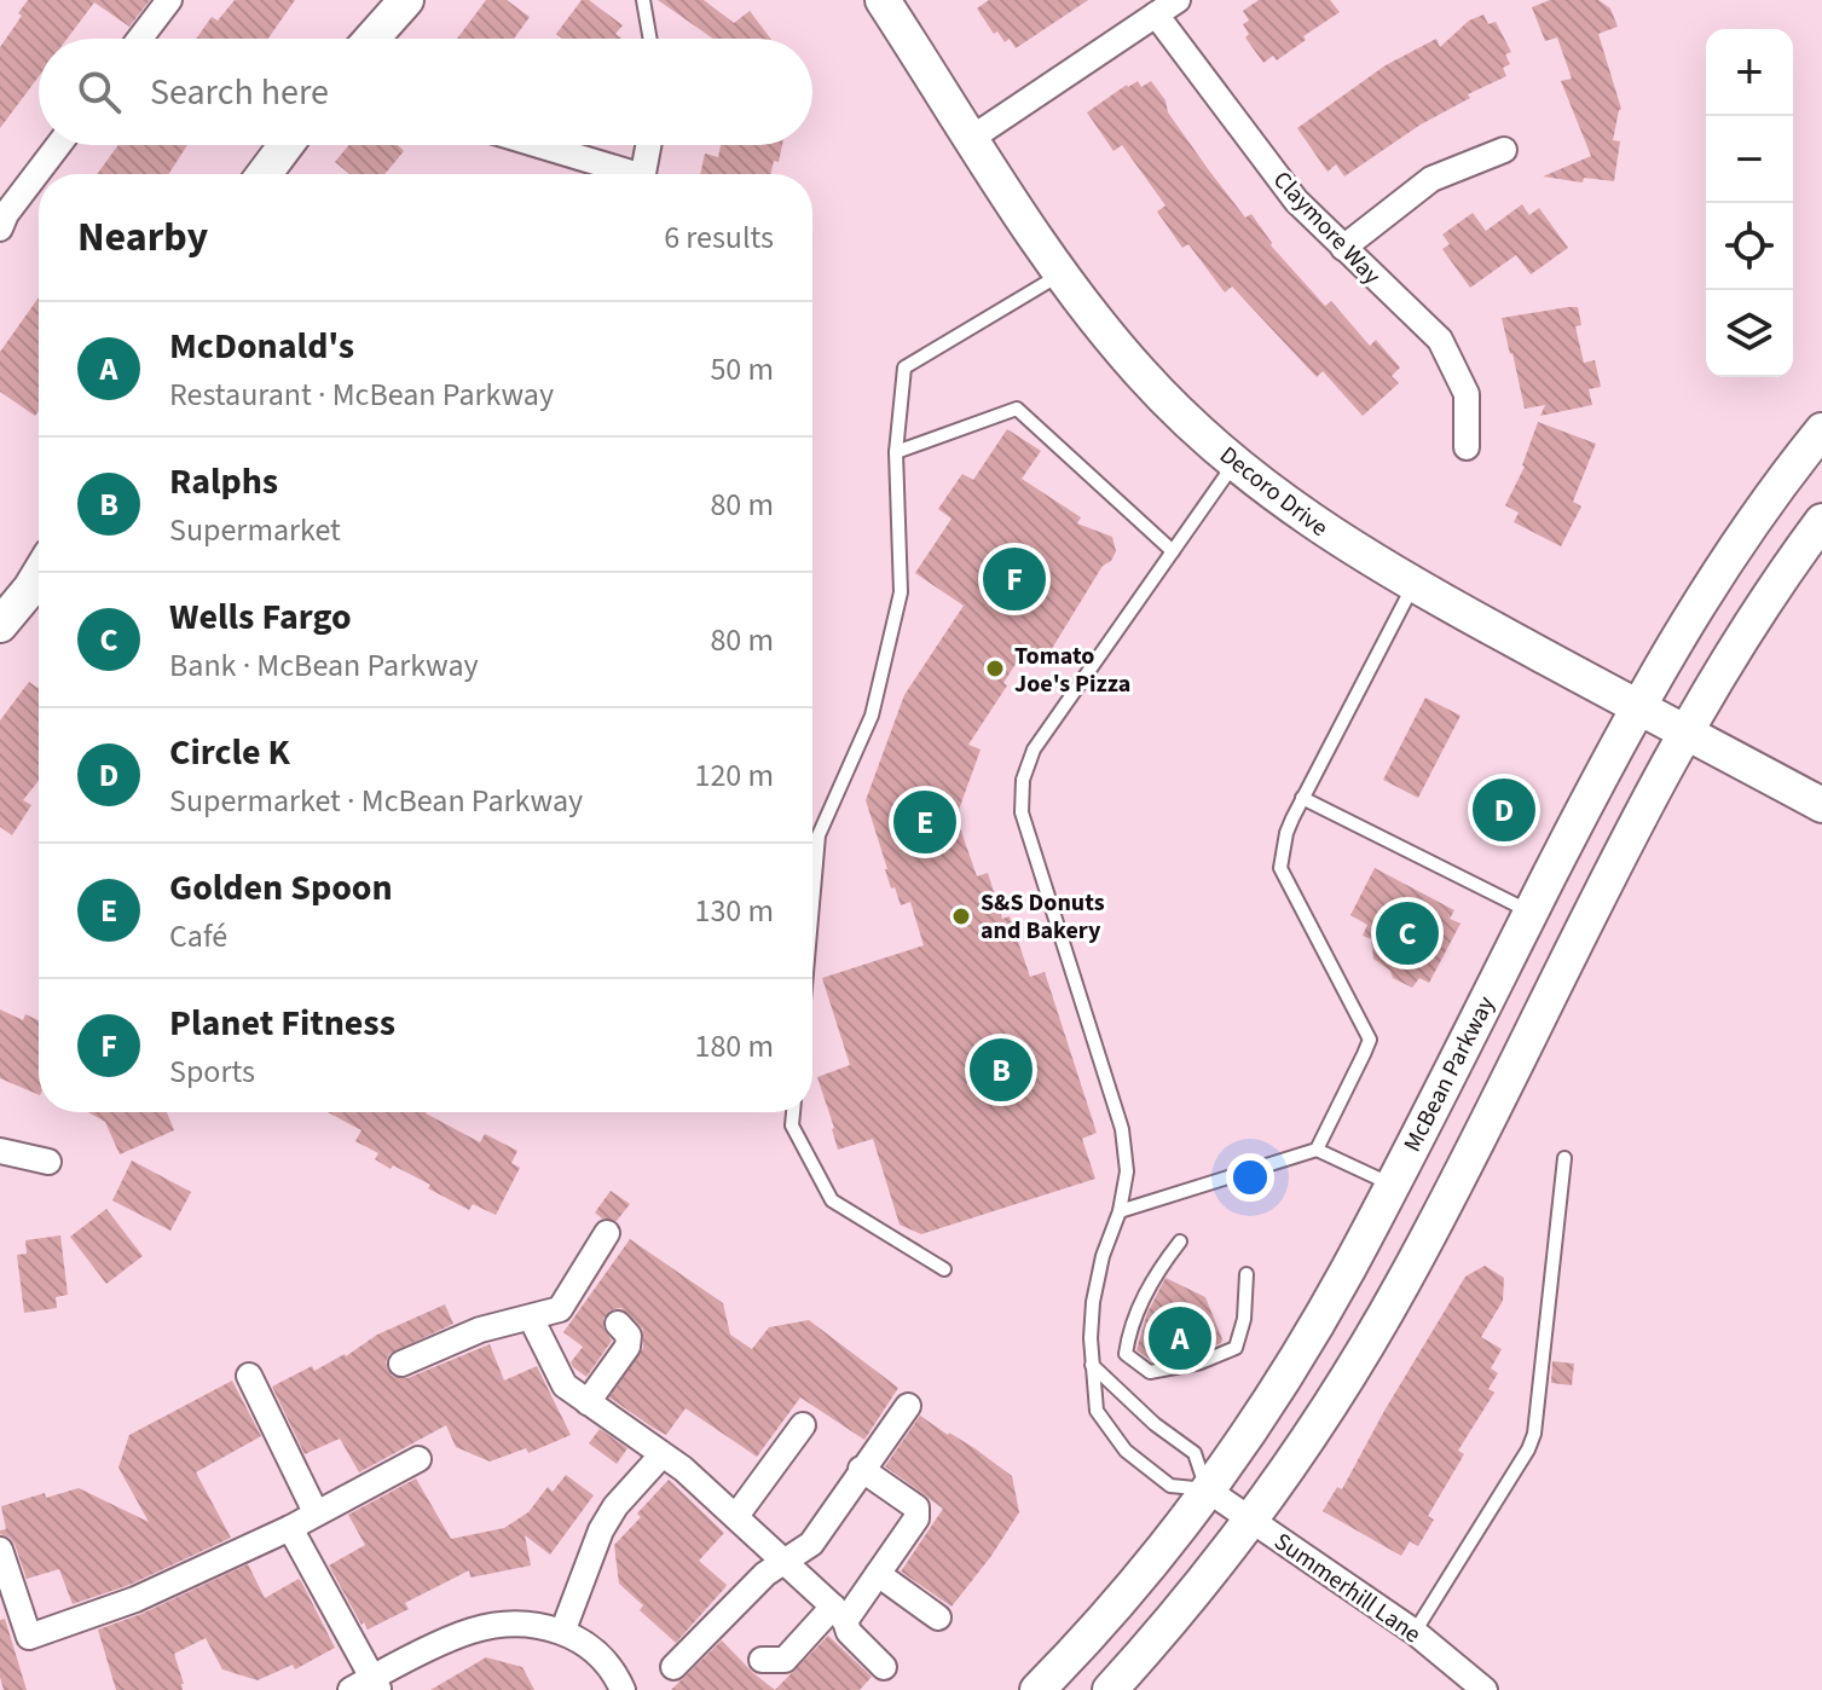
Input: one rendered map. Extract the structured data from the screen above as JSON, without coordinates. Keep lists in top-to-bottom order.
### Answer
{
  "streets": {
    "main road": ["Decoro Drive", "McBean Parkway"],
    "street": ["Claymore Way", "Summerhill Lane"]
  },
  "crossings": [
    ["Decoro Drive", "McBean Parkway"],
    ["McBean Parkway", "Summerhill Lane"]
  ],
  "places": ["Tomato Joe's Pizza", "S&S Donuts and Bakery"],
  "page": {
    "map_buttons": ["+", "−"],
    "search": "Search here",
    "heading": ["Nearby", "6 results"],
    "list": [
      {
        "mark": "A",
        "name": "McDonald's",
        "note": "Restaurant · McBean Parkway",
        "value": "50 m"
      },
      {
        "mark": "B",
        "name": "Ralphs",
        "note": "Supermarket",
        "value": "80 m"
      },
      {
        "mark": "C",
        "name": "Wells Fargo",
        "note": "Bank · McBean Parkway",
        "value": "80 m"
      },
      {
        "mark": "D",
        "name": "Circle K",
        "note": "Supermarket · McBean Parkway",
        "value": "120 m"
      },
      {
        "mark": "E",
        "name": "Golden Spoon",
        "note": "Café",
        "value": "130 m"
      },
      {
        "mark": "F",
        "name": "Planet Fitness",
        "note": "Sports",
        "value": "180 m"
      }
    ],
    "pins": [
      "F",
      "D",
      "E",
      "C",
      "B",
      "A"
    ]
  }
}
